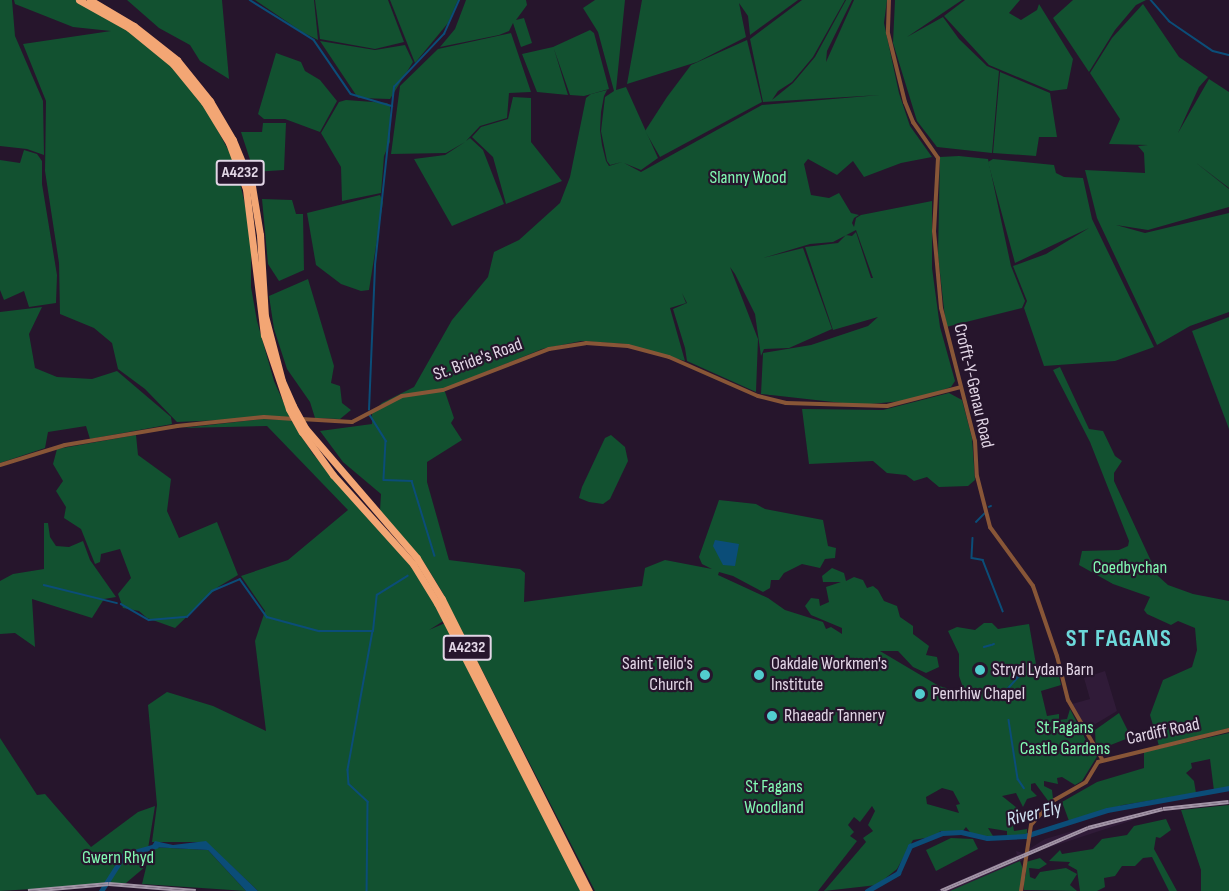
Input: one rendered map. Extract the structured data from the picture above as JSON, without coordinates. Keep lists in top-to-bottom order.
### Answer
{
  "streets": {
    "highway": ["A4232"],
    "street": ["St. Bride's Road", "Crofft-Y-Genau Road", "Cardiff Road"]
  },
  "crossings": [
    ["St. Bride's Road", "Crofft-Y-Genau Road"],
    ["Crofft-Y-Genau Road", "Cardiff Road"]
  ],
  "districts": ["ST FAGANS"],
  "water": ["River Ely"],
  "parks": [
    "Slanny Wood",
    "Coedbychan",
    "St Fagans Castle Gardens",
    "St Fagans Woodland",
    "Gwern Rhyd"
  ],
  "places": [
    "Stryd Lydan Barn",
    "Saint Teilo's Church",
    "Oakdale Workmen's Institute",
    "Penrhiw Chapel",
    "Rhaeadr Tannery"
  ]
}
